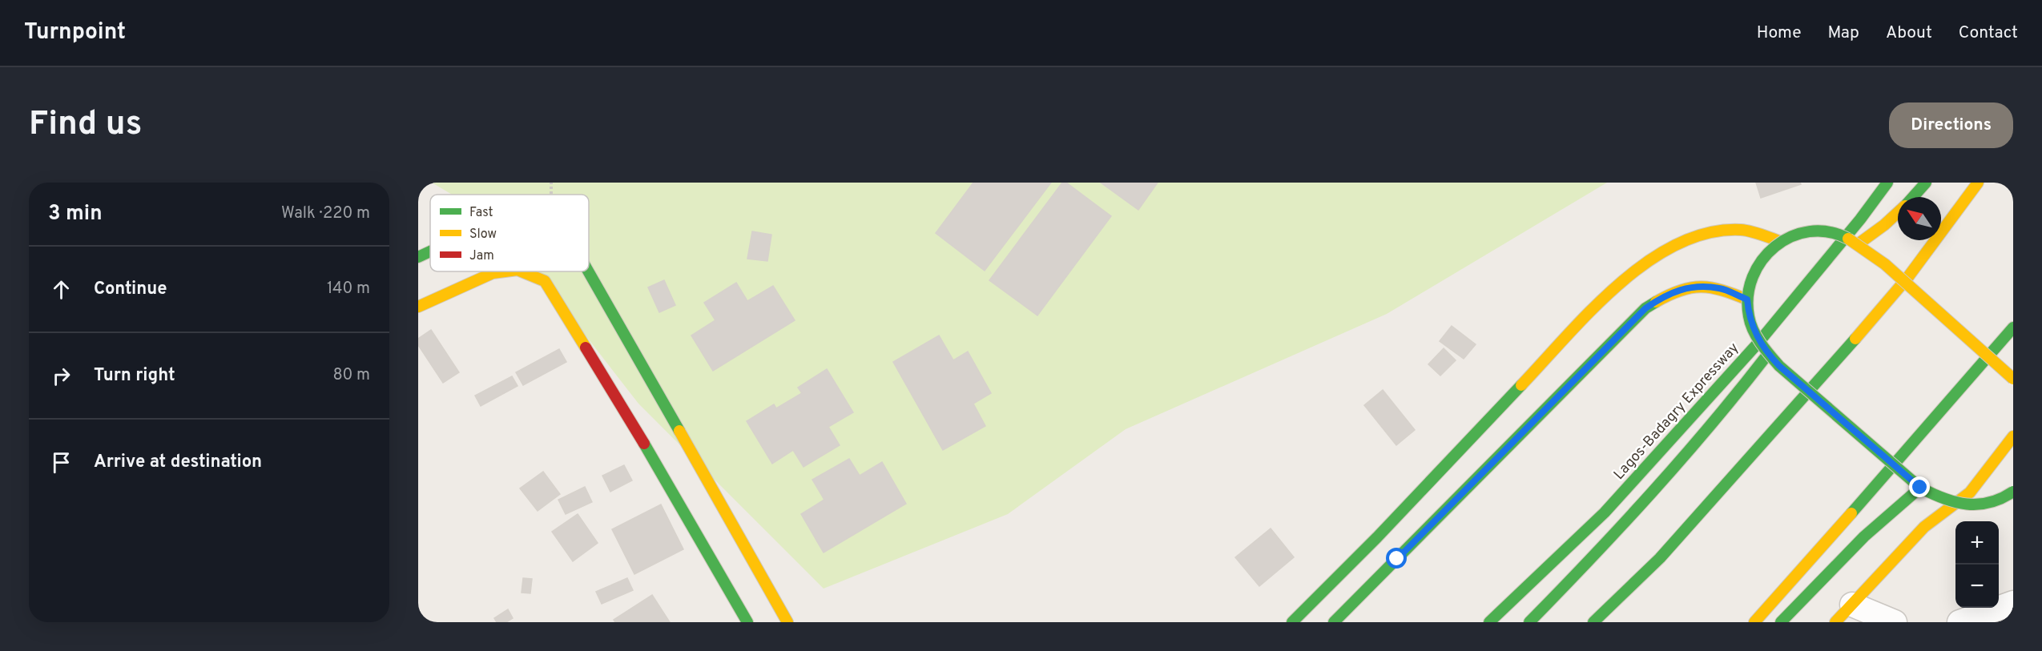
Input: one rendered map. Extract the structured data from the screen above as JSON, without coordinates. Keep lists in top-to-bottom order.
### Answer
{
  "streets": {
    "main road": ["Lagos-Badagry Expressway"]
  },
  "legend": ["Fast", "Slow", "Jam"],
  "north": "top left",
  "page": {
    "header": "Turnpoint",
    "nav": [
      "Home",
      "Map",
      "About",
      "Contact"
    ],
    "buttons": "Directions",
    "title": "Find us",
    "heading": ["3 min", "Walk · 220 m"],
    "list": [
      ["Continue", "140 m"],
      ["Turn right", "80 m"],
      "Arrive at destination"
    ],
    "map_buttons": ["+", "−"]
  }
}
